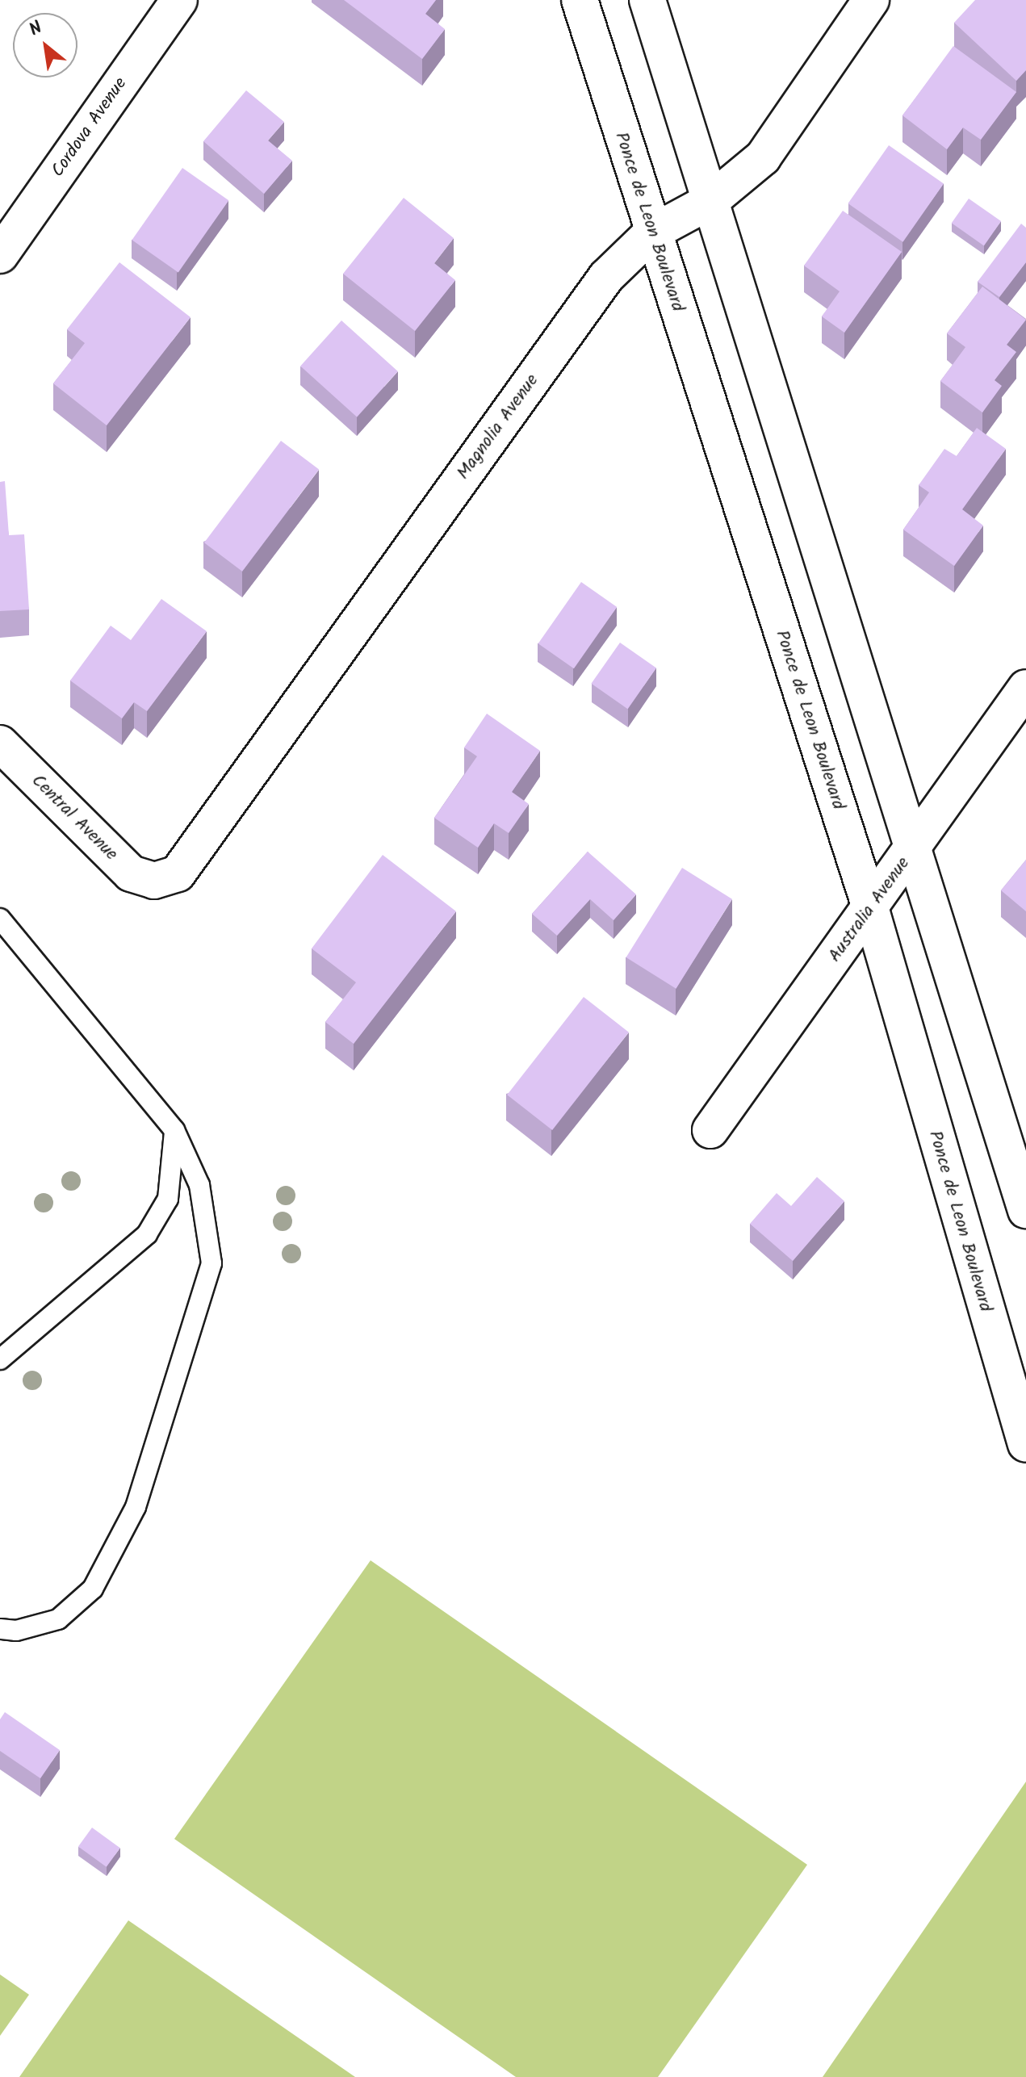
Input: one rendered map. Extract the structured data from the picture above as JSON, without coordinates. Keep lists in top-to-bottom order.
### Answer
{
  "streets": {
    "street": [
      "Cordova Avenue",
      "Ponce de Leon Boulevard",
      "Magnolia Avenue",
      "Central Avenue",
      "Australia Avenue"
    ]
  },
  "crossings": [
    ["Ponce de Leon Boulevard", "Magnolia Avenue"],
    ["Ponce de Leon Boulevard", "Australia Avenue"],
    ["Magnolia Avenue", "Central Avenue"]
  ],
  "north": "top left"
}
